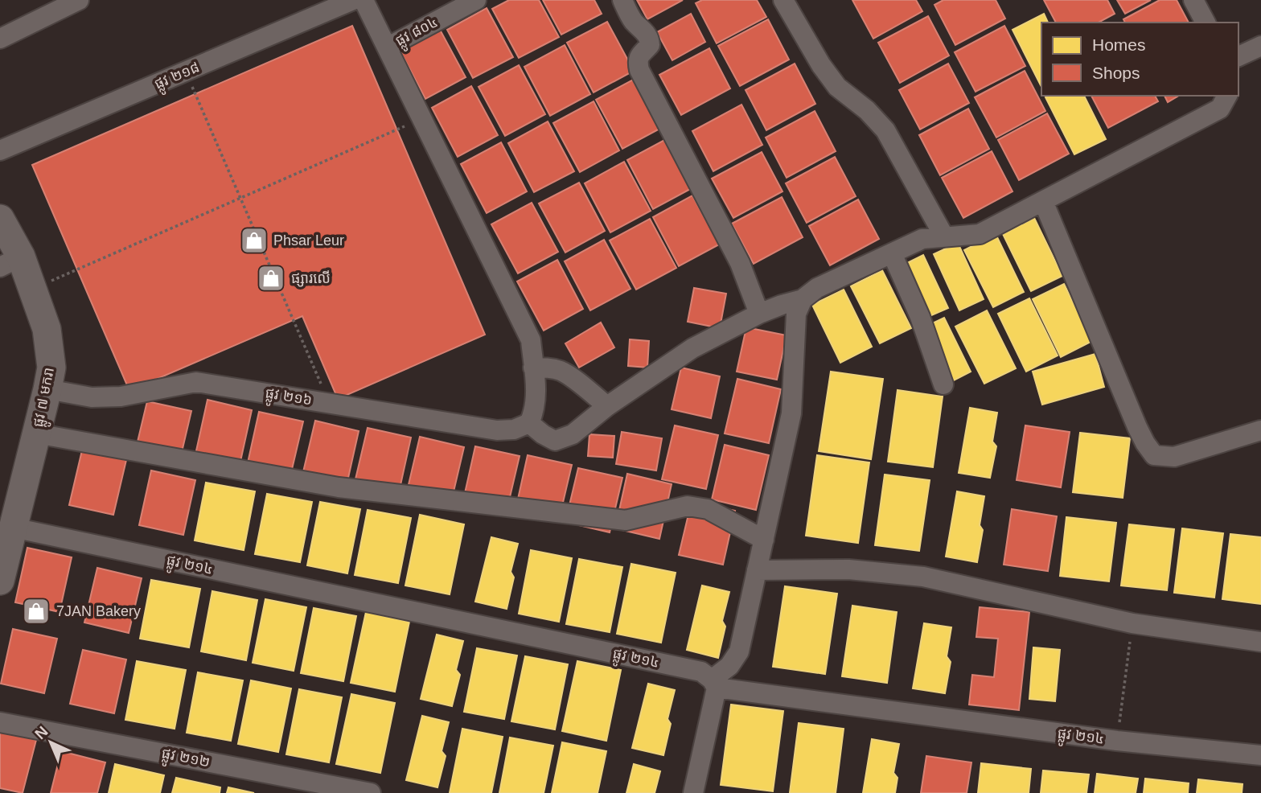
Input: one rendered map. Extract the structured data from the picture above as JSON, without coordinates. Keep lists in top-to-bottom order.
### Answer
{
  "streets": {
    "street": [
      "ផ្លូវ ៨០៤",
      "ផ្លូវ ២១៨",
      "ផ្លូវ ២១៦",
      "ផ្លូវ ៧ មករា",
      "ផ្លូវ ២១៤",
      "ផ្លូវ ២១២"
    ]
  },
  "crossings": [
    ["ផ្លូវ ២១៦", "ផ្លូវ ៧ មករា"],
    ["ផ្លូវ ៧ មករា", "ផ្លូវ ២១៤"]
  ],
  "places": {
    "shop": ["Phsar Leur", "ផ្សារលើ", "7JAN Bakery"]
  },
  "legend": ["Homes", "Shops"],
  "north": "top left"
}
